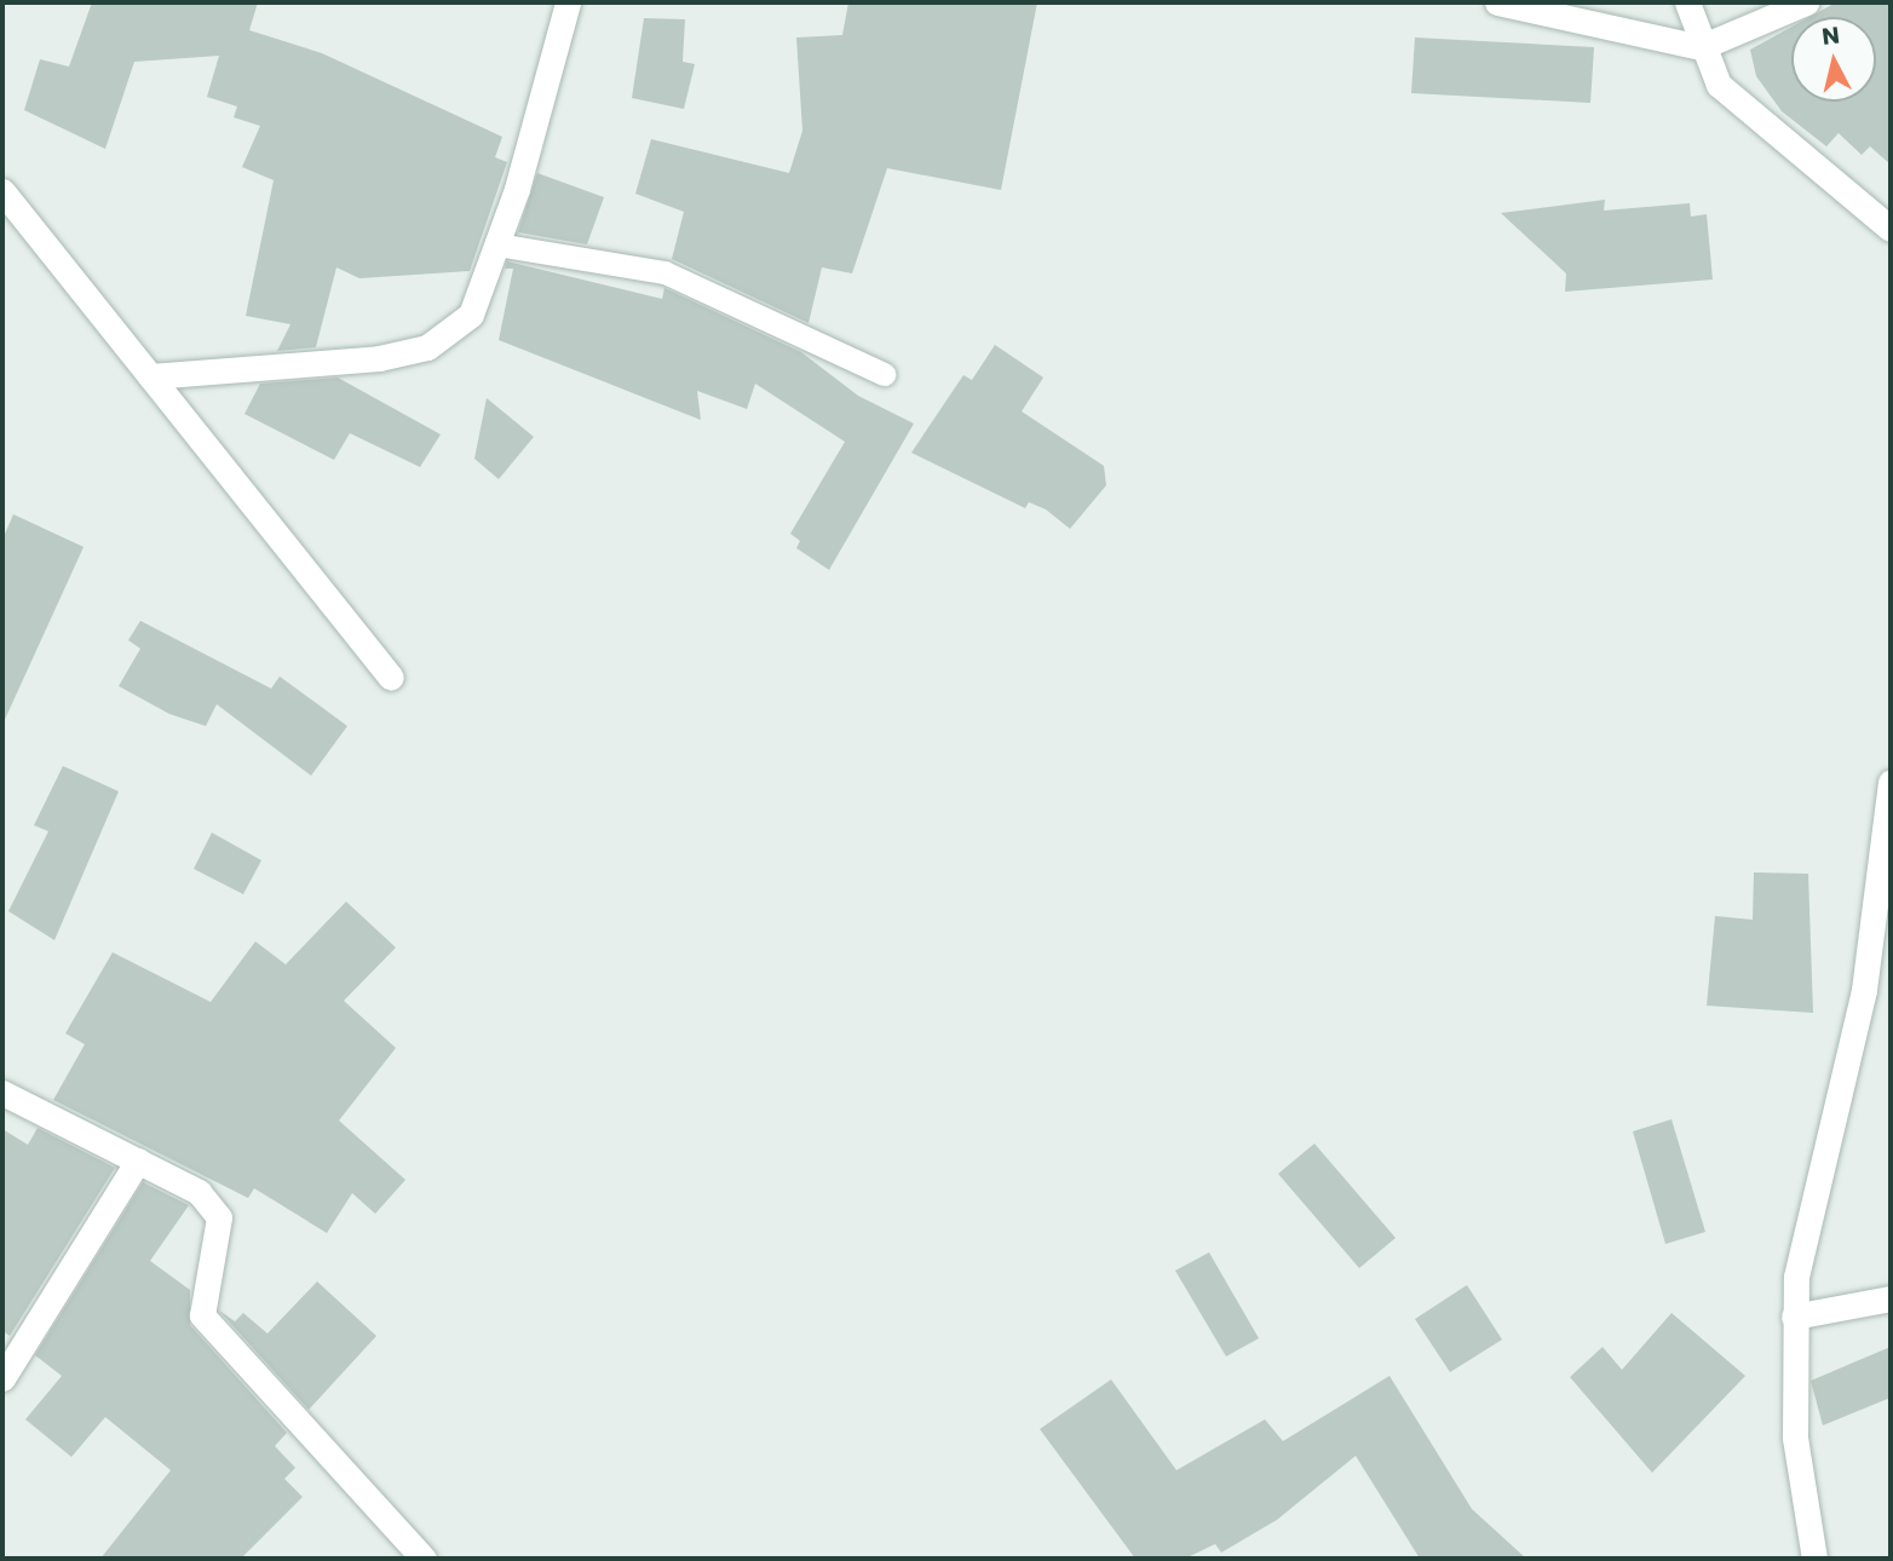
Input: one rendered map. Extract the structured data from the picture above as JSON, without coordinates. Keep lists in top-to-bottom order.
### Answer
{
  "north": "top"
}
